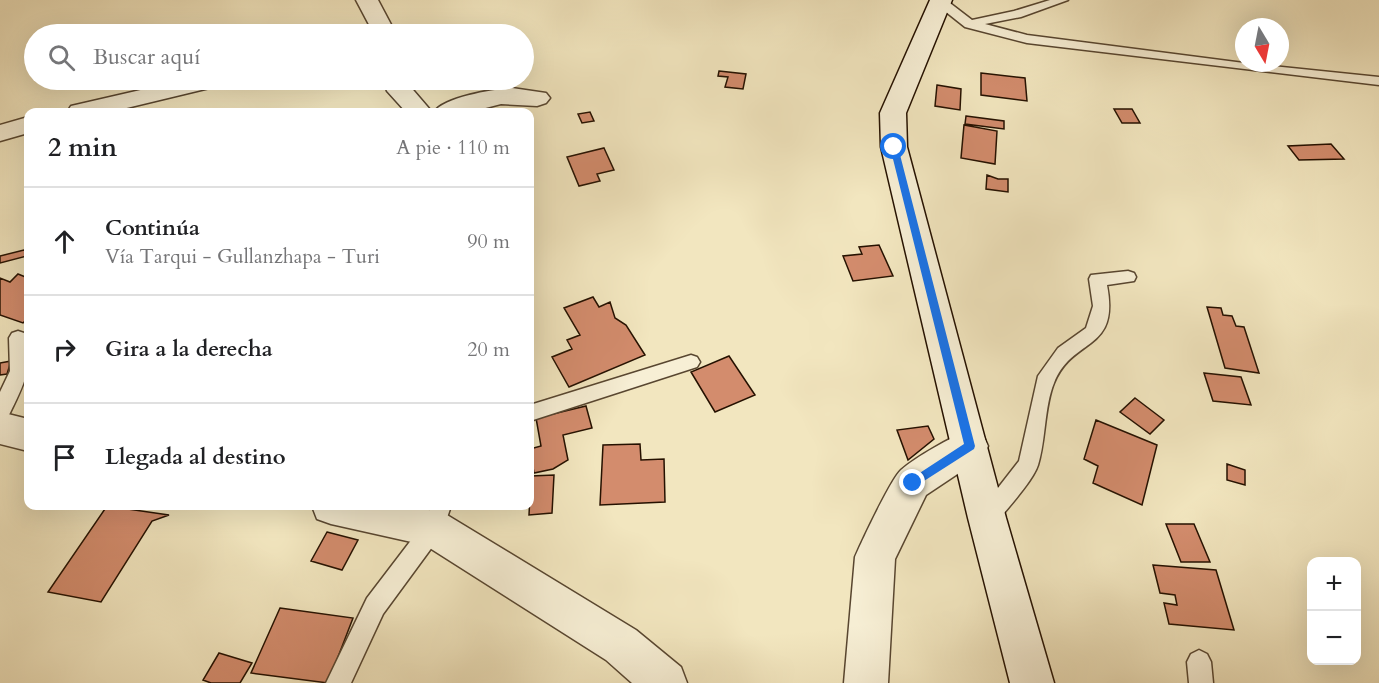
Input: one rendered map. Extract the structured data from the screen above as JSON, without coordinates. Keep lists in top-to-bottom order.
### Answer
{
  "north": "bottom",
  "page": {
    "search": "Buscar aquí",
    "heading": ["2 min", "A pie · 110 m"],
    "list": [
      ["Continúa", "Vía Tarqui - Gullanzhapa - Turi", "90 m"],
      ["Gira a la derecha", "20 m"],
      "Llegada al destino"
    ],
    "map_buttons": ["+", "−"]
  }
}
